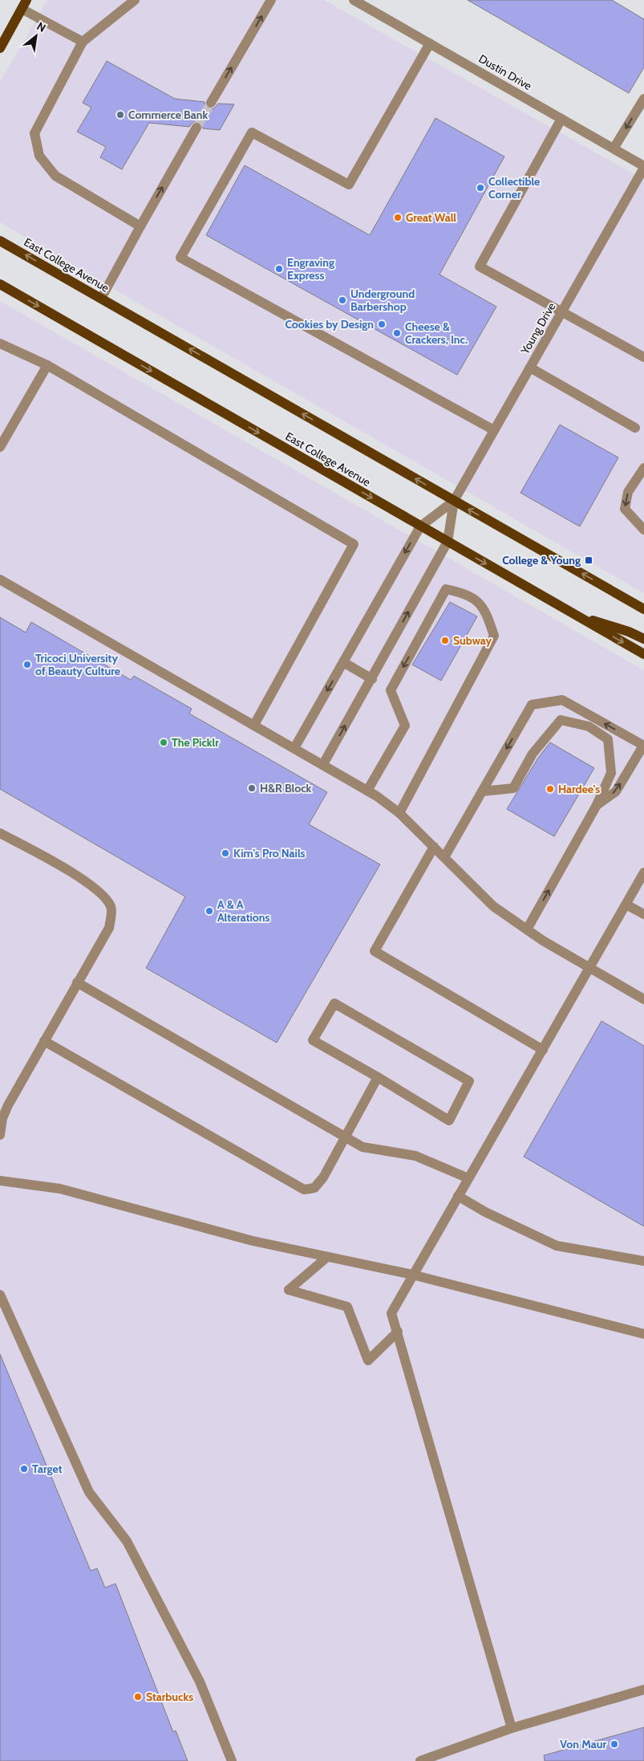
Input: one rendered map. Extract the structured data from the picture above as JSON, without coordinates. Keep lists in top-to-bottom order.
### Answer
{
  "streets": {
    "main road": ["East College Avenue"],
    "street": ["Dustin Drive", "Young Drive"]
  },
  "crossings": [
    ["Dustin Drive", "Young Drive"],
    ["East College Avenue", "Young Drive"]
  ],
  "places": {
    "other": [
      "Commerce Bank",
      "Collectible Corner",
      "Great Wall",
      "Engraving Express",
      "Underground Barbershop",
      "Cookies by Design",
      "Cheese & Crackers, Inc.",
      "Subway",
      "Tricoci University of Beauty Culture",
      "The Picklr",
      "H&R Block",
      "Hardee's",
      "Kim's Pro Nails",
      "A & A Alterations",
      "Target",
      "Starbucks",
      "Von Maur"
    ],
    "transit": ["College & Young"]
  },
  "north": "top right"
}
